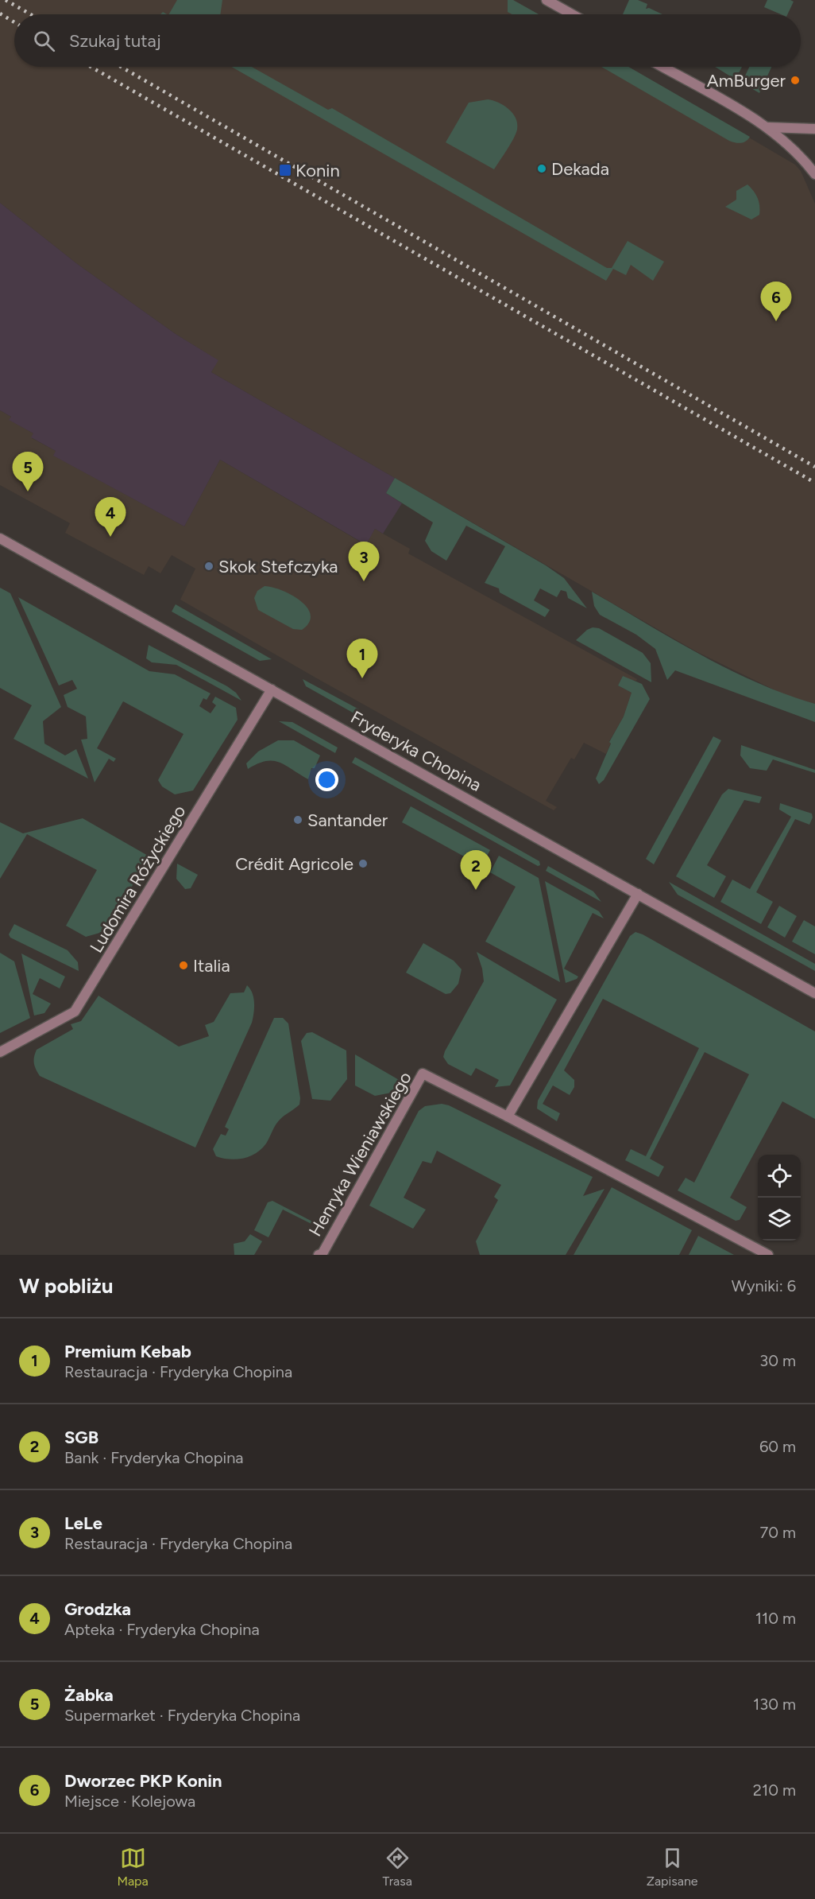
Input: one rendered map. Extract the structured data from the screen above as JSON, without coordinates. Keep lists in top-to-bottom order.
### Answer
{
  "streets": {
    "street": ["Fryderyka Chopina", "Ludomira Różyckiego", "Henryka Wieniawskiego"]
  },
  "crossings": [
    ["Fryderyka Chopina", "Ludomira Różyckiego"]
  ],
  "places": {
    "other": [
      "AmBurger",
      "Dekada",
      "Skok Stefczyka",
      "Santander",
      "Crédit Agricole",
      "Italia"
    ],
    "transit": ["Konin"]
  },
  "page": {
    "search": "Szukaj tutaj",
    "pins": [
      "6",
      "5",
      "4",
      "3",
      "1",
      "2"
    ],
    "heading": ["W pobliżu", "Wyniki: 6"],
    "list": [
      {
        "mark": "1",
        "name": "Premium Kebab",
        "note": "Restauracja · Fryderyka Chopina",
        "value": "30 m"
      },
      {
        "mark": "2",
        "name": "SGB",
        "note": "Bank · Fryderyka Chopina",
        "value": "60 m"
      },
      {
        "mark": "3",
        "name": "LeLe",
        "note": "Restauracja · Fryderyka Chopina",
        "value": "70 m"
      },
      {
        "mark": "4",
        "name": "Grodzka",
        "note": "Apteka · Fryderyka Chopina",
        "value": "110 m"
      },
      {
        "mark": "5",
        "name": "Żabka",
        "note": "Supermarket · Fryderyka Chopina",
        "value": "130 m"
      },
      {
        "mark": "6",
        "name": "Dworzec PKP Konin",
        "note": "Miejsce · Kolejowa",
        "value": "210 m"
      }
    ],
    "nav": ["Mapa", "Trasa", "Zapisane"]
  }
}
